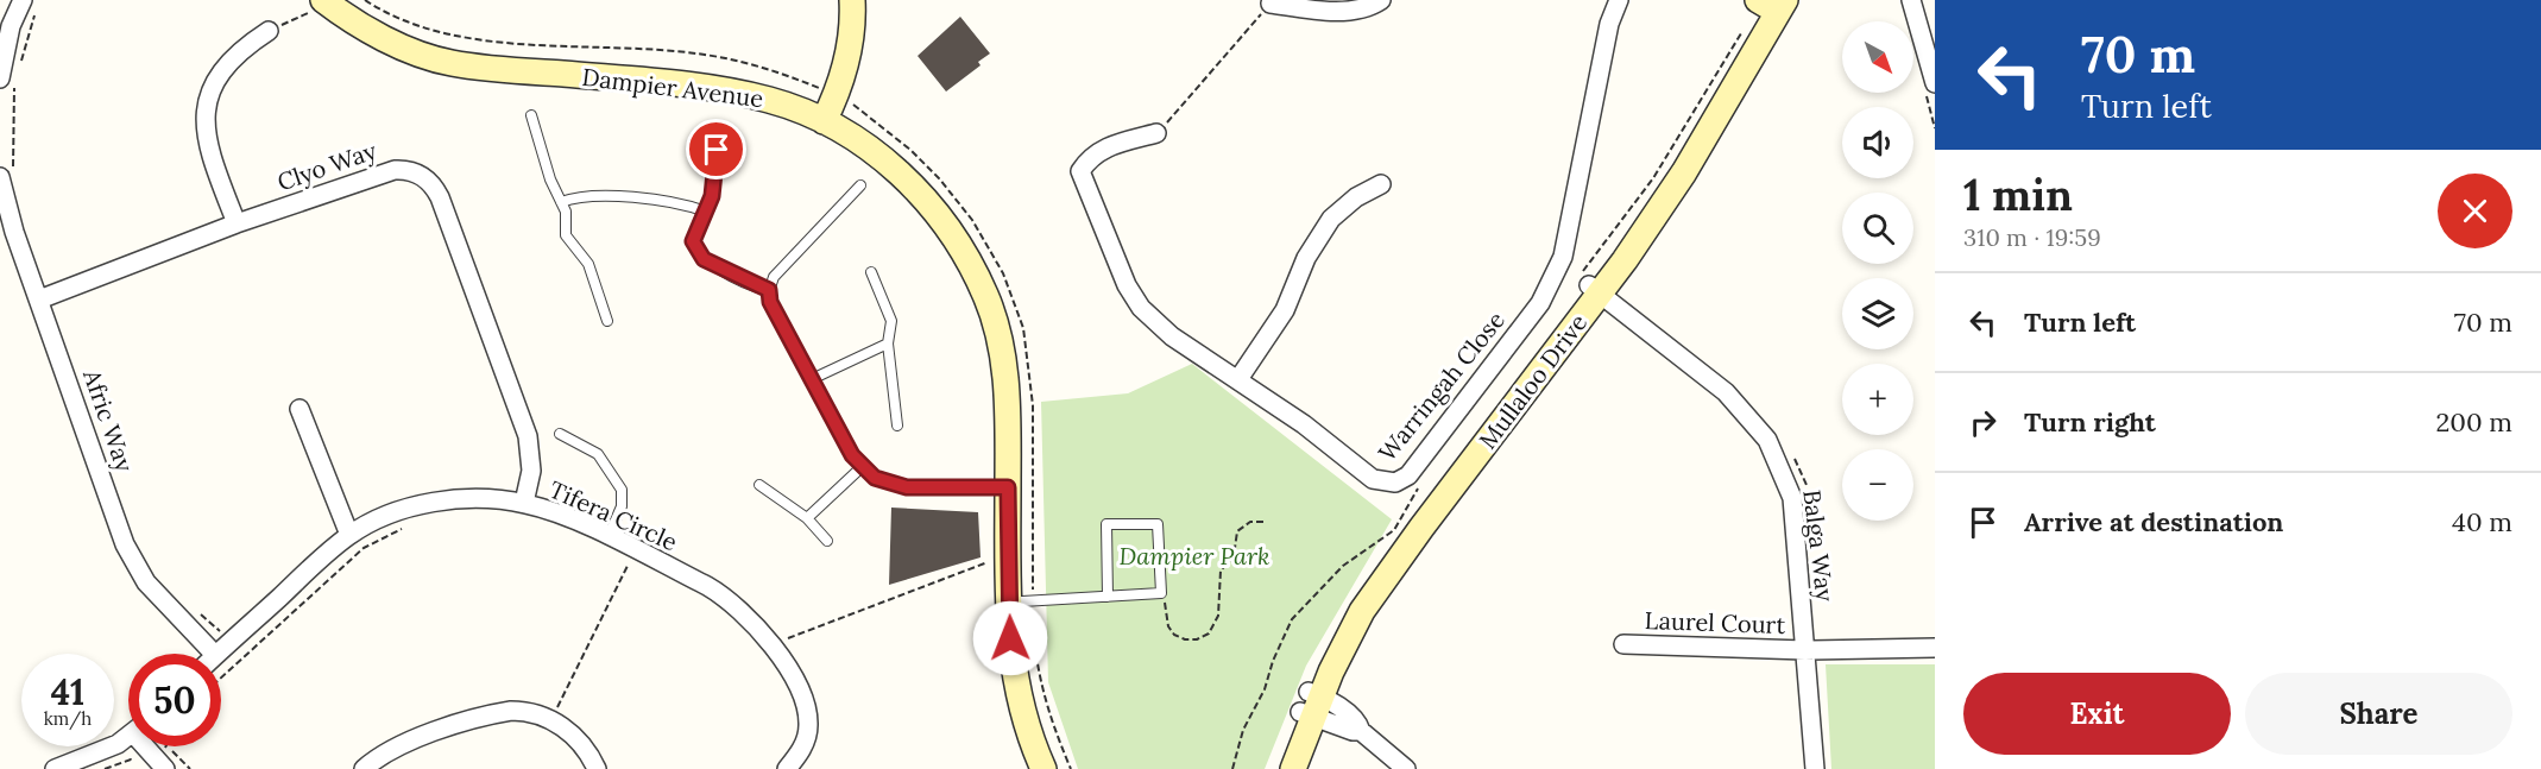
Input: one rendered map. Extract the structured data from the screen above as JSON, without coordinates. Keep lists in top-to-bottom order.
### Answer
{
  "streets": {
    "main road": ["Dampier Avenue", "Mullaloo Drive"],
    "street": [
      "Clyo Way",
      "Warringah Close",
      "Afric Way",
      "Tifera Circle",
      "Balga Way",
      "Laurel Court"
    ]
  },
  "crossings": [
    ["Clyo Way", "Afric Way"],
    ["Clyo Way", "Tifera Circle"],
    ["Mullaloo Drive", "Balga Way"],
    ["Balga Way", "Laurel Court"]
  ],
  "parks": ["Dampier Park"],
  "north": "bottom right",
  "page": {
    "turn": ["70 m", "Turn left"],
    "map_buttons": ["+", "−"],
    "heading": ["1 min", "310 m · 19:59"],
    "list": [
      {
        "name": "Turn left",
        "value": "70 m"
      },
      {
        "name": "Turn right",
        "value": "200 m"
      },
      {
        "name": "Arrive at destination",
        "value": "40 m"
      }
    ],
    "speed": "41 km/h",
    "limit": "50",
    "buttons": ["Exit", "Share"]
  }
}
